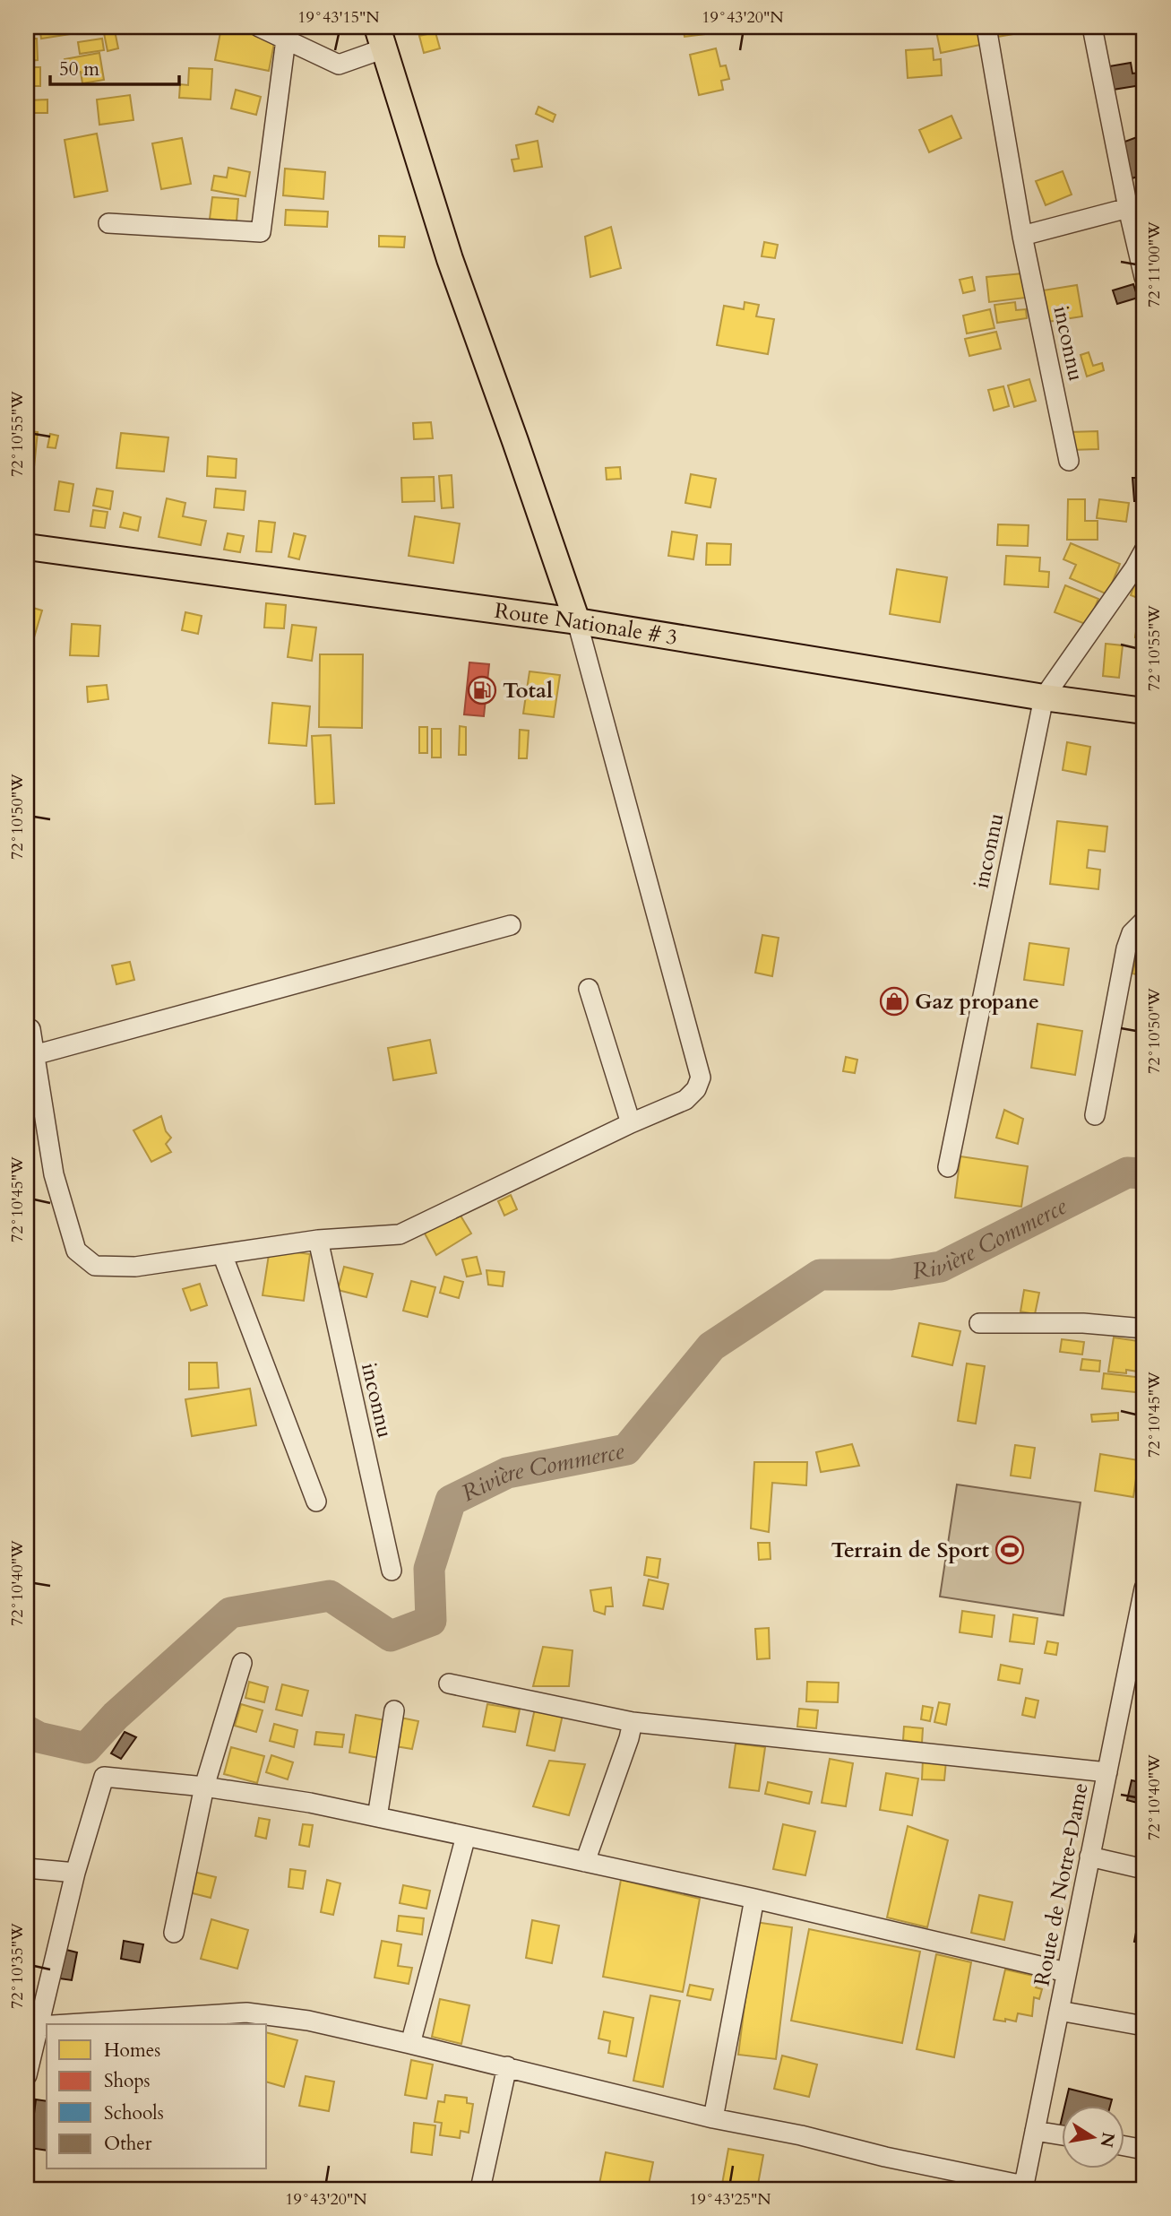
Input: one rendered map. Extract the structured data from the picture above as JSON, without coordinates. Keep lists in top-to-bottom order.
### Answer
{
  "streets": {
    "main road": ["Route Nationale # 3"],
    "street": ["inconnu", "Route de Notre-Dame"]
  },
  "crossings": [
    ["inconnu", "Route Nationale # 3"]
  ],
  "water": ["Rivière Commerce"],
  "places": {
    "fuel station": ["Total"],
    "shop": ["Gaz propane"],
    "sports": ["Terrain de Sport"]
  },
  "legend": [
    "Homes",
    "Shops",
    "Schools",
    "Other"
  ],
  "scale_bar": "50 m",
  "north": "right",
  "coordinates": [
    "19°43'15\"N",
    "19°43'20\"N",
    "72°11'00\"W",
    "72°10'55\"W",
    "72°10'50\"W",
    "72°10'45\"W",
    "72°10'40\"W",
    "72°10'35\"W",
    "19°43'25\"N"
  ]
}
